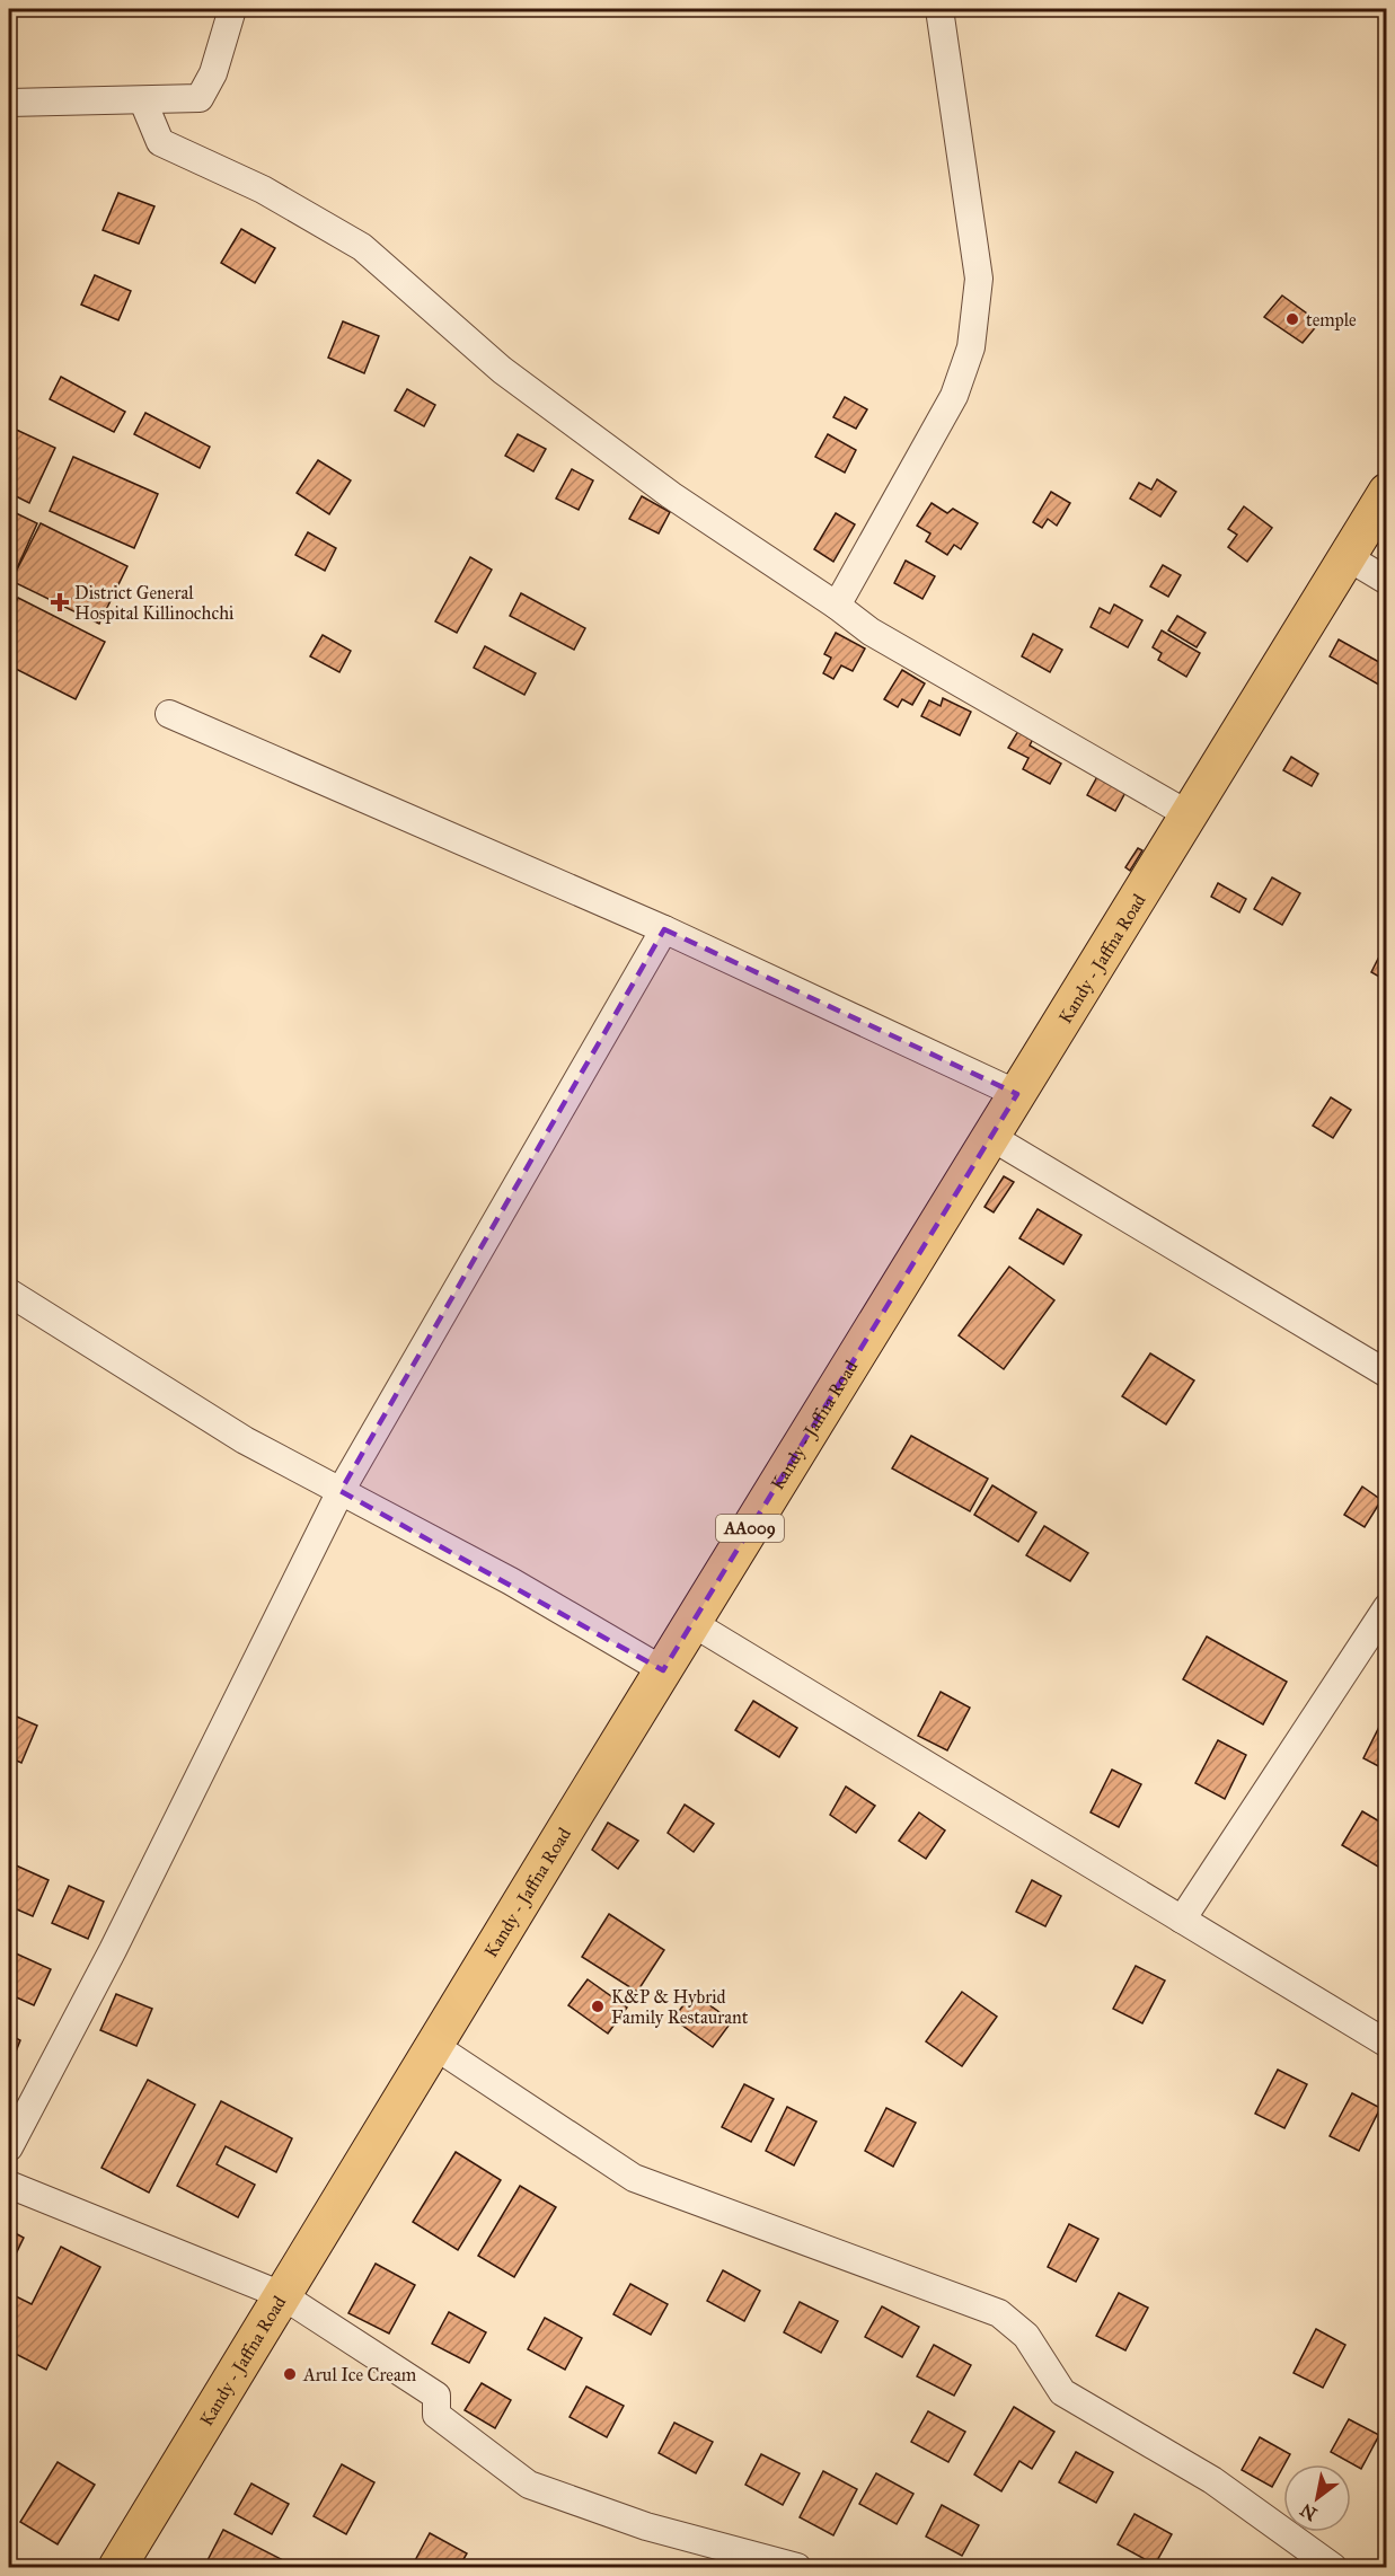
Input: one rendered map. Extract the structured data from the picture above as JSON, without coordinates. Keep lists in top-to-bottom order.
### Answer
{
  "streets": {
    "highway": ["Kandy - Jaffna Road", "AA009"]
  },
  "places": {
    "other": ["temple", "K&P & Hybrid Family Restaurant", "Arul Ice Cream"],
    "health": ["District General Hospital Killinochchi"]
  },
  "north": "bottom left"
}
